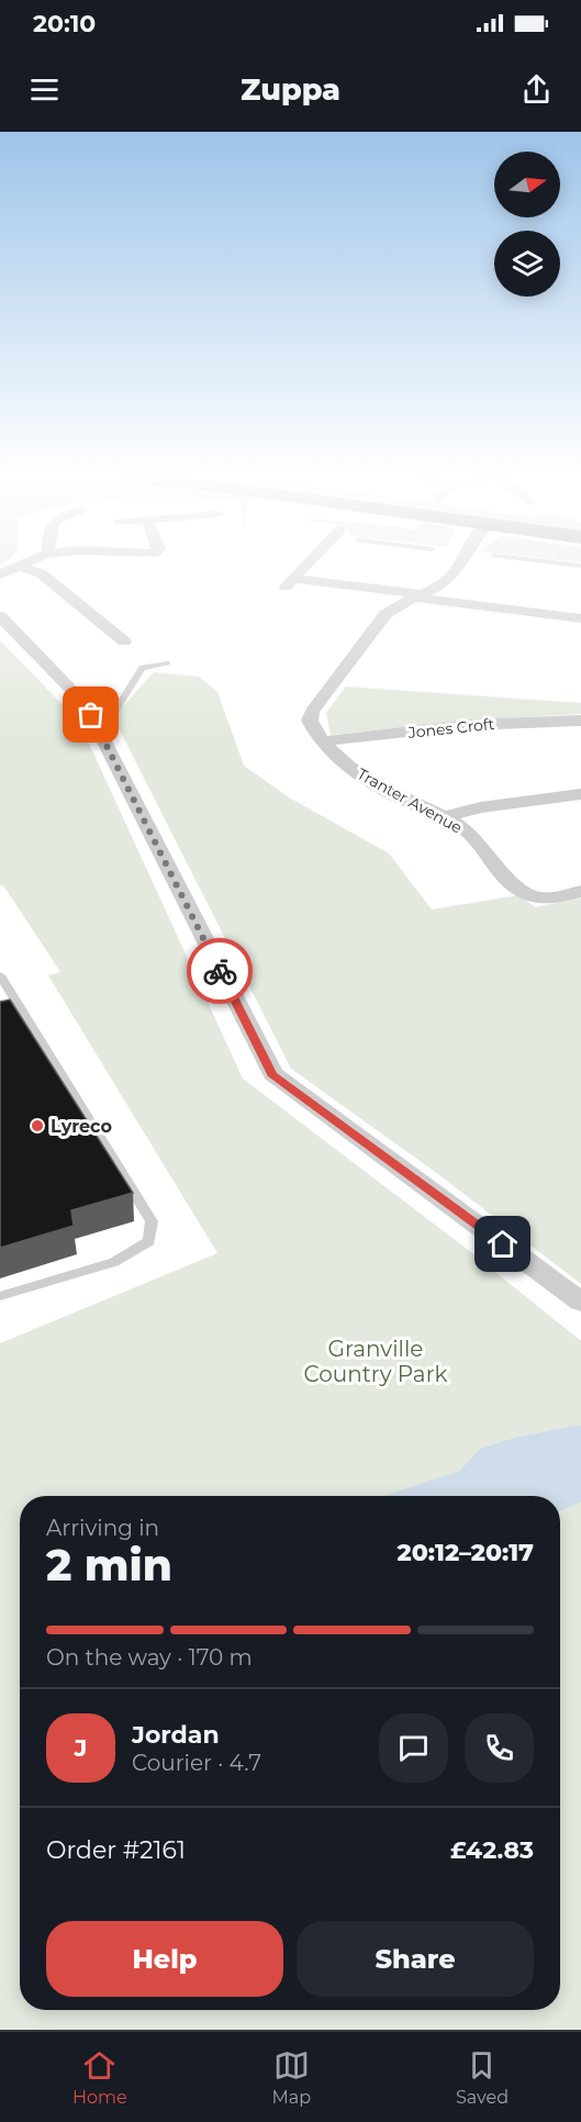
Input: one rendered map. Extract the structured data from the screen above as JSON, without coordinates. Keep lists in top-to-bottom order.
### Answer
{
  "streets": {
    "street": ["Jones Croft", "Tranter Avenue"]
  },
  "crossings": [
    ["Jones Croft", "Tranter Avenue"]
  ],
  "parks": ["Granville Country Park"],
  "places": ["Lyreco"],
  "north": "right",
  "page": {
    "status": "20:10",
    "header": "Zuppa",
    "heading": ["2 min", "Arriving in", "20:12–20:17"],
    "panel": [
      "Jordan",
      "Courier · 4.7",
      "Order #2161",
      "£42.83"
    ],
    "bar": "On the way · 170 m",
    "round": "J",
    "buttons": ["Help", "Share"],
    "tabs": ["Home", "Map", "Saved"]
  }
}
